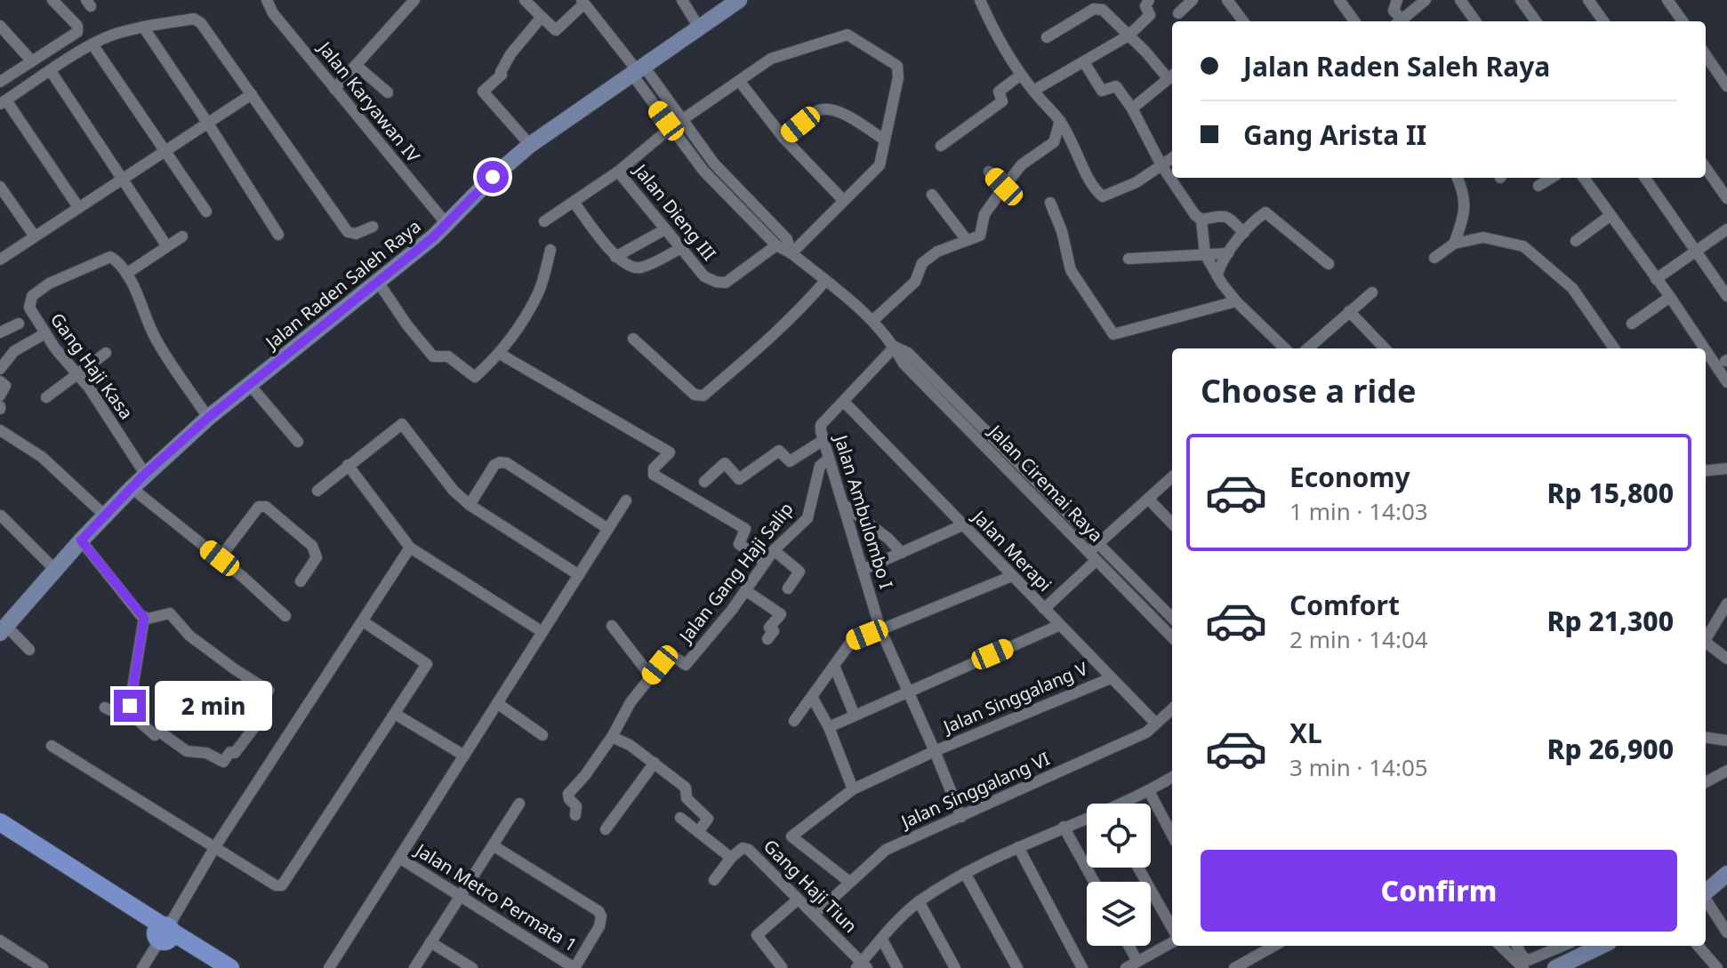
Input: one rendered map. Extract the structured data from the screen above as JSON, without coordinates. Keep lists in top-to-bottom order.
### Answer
{
  "streets": {
    "main road": ["Jalan Raden Saleh Raya"],
    "street": [
      "Jalan Karyawan IV",
      "Jalan Dieng III",
      "Gang Haji Kasa",
      "Jalan Ciremai Raya",
      "Jalan Ambulombo I",
      "Jalan Merapi",
      "Jalan Gang Haji Salip",
      "Jalan Singgalang V",
      "Jalan Singgalang VI",
      "Gang Haji Tiun",
      "Jalan Metro Permata 1"
    ]
  },
  "crossings": [
    ["Jalan Karyawan IV", "Jalan Raden Saleh Raya"],
    ["Jalan Dieng III", "Jalan Ciremai Raya"],
    ["Jalan Raden Saleh Raya", "Gang Haji Kasa"],
    ["Jalan Raden Saleh Raya", "Jalan Ciremai Raya"],
    ["Jalan Ciremai Raya", "Jalan Ambulombo I"],
    ["Jalan Ambulombo I", "Jalan Merapi"],
    ["Jalan Ambulombo I", "Jalan Gang Haji Salip"],
    ["Jalan Ambulombo I", "Jalan Singgalang V"],
    ["Jalan Ambulombo I", "Jalan Singgalang VI"],
    ["Jalan Merapi", "Jalan Singgalang V"],
    ["Jalan Merapi", "Jalan Singgalang VI"],
    ["Jalan Singgalang V", "Jalan Singgalang VI"]
  ],
  "page": {
    "banner": ["Jalan Raden Saleh Raya", "Gang Arista II"],
    "heading": "Choose a ride",
    "list": [
      {
        "name": "Economy",
        "note": "1 min · 14:03",
        "value": "Rp 15,800"
      },
      {
        "name": "Comfort",
        "note": "2 min · 14:04",
        "value": "Rp 21,300"
      },
      {
        "name": "XL",
        "note": "3 min · 14:05",
        "value": "Rp 26,900"
      }
    ],
    "bubble": "2 min",
    "buttons": "Confirm"
  }
}
